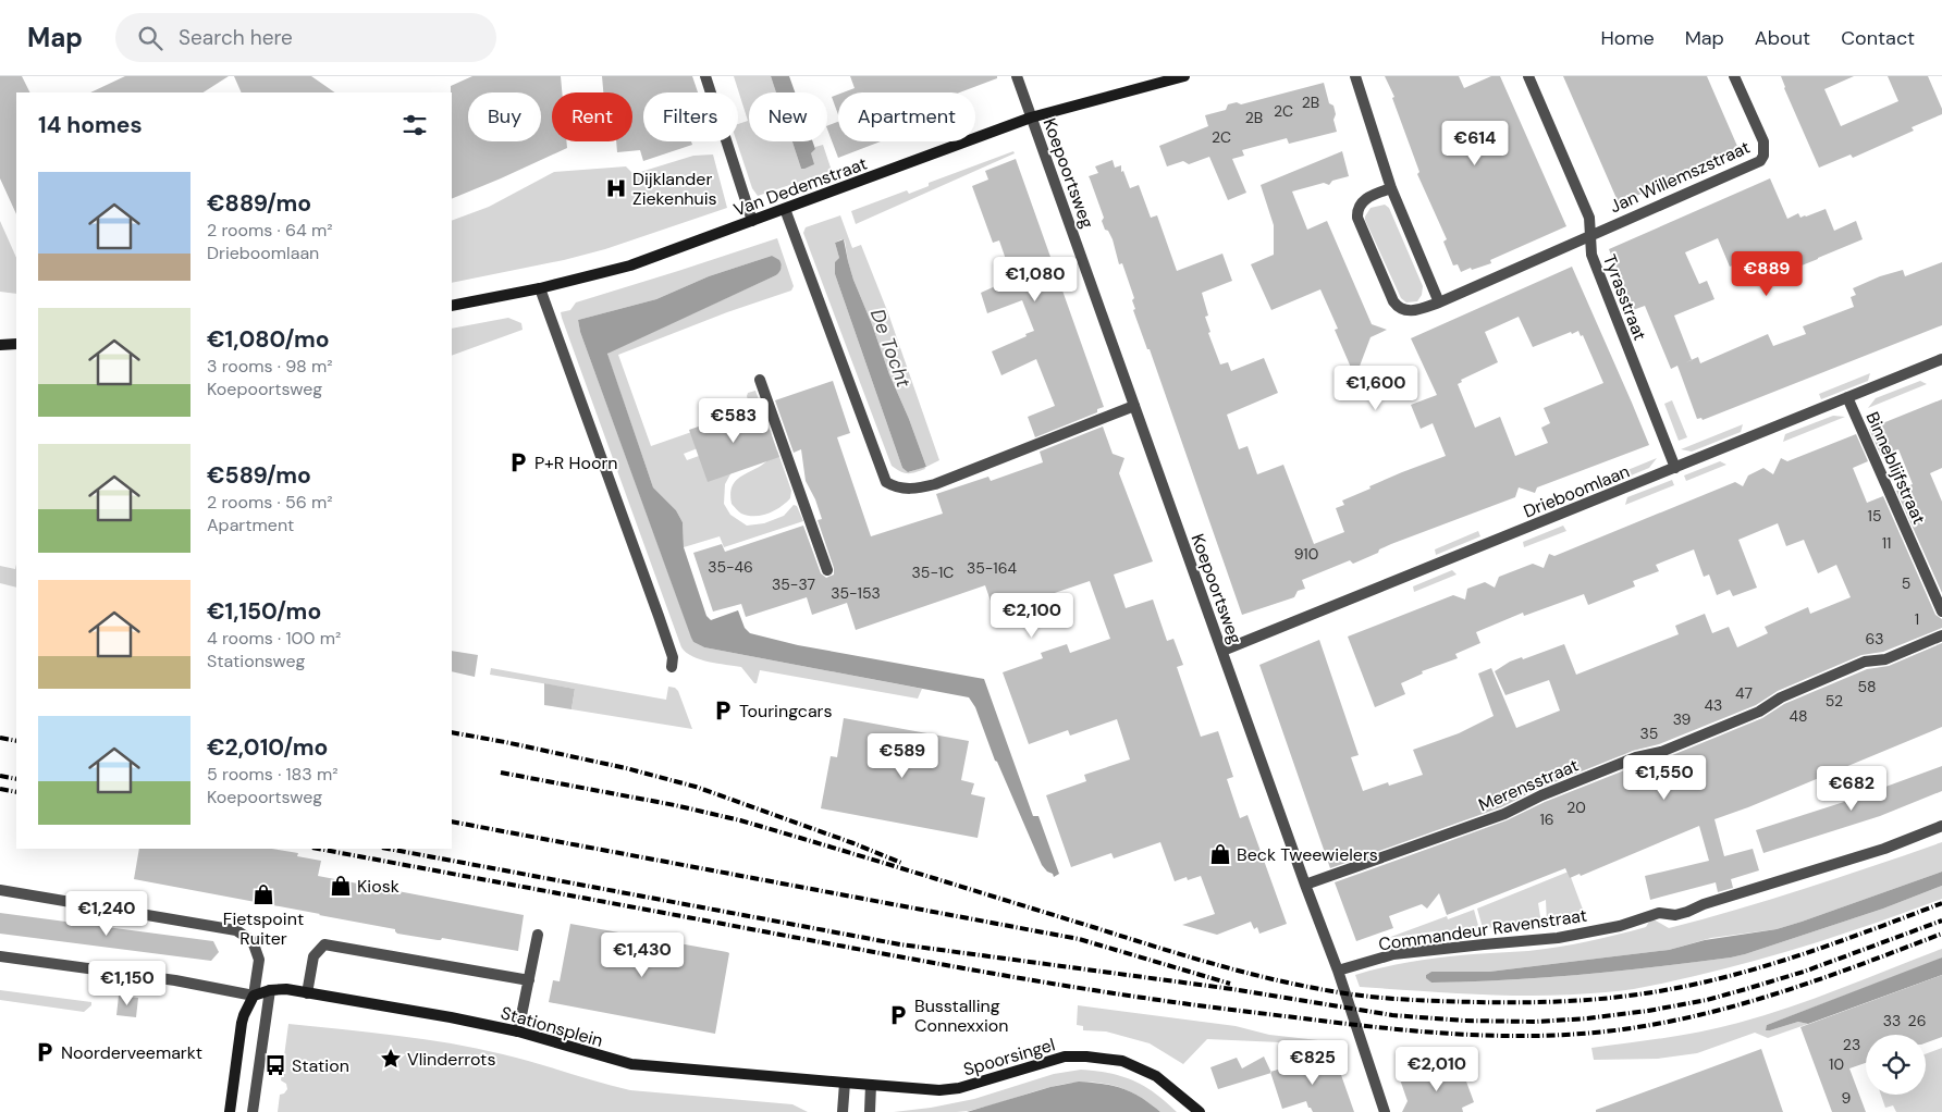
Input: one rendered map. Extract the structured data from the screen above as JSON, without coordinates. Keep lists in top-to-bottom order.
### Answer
{
  "streets": {
    "street": [
      "Koepoortsweg",
      "Jan Willemszstraat",
      "Van Dedemstraat",
      "Tyrasstraat",
      "Binneblijfstraat",
      "Drieboomlaan",
      "Merensstraat",
      "Commandeur Ravenstraat",
      "Stationsplein",
      "Spoorsingel"
    ]
  },
  "crossings": [
    ["Koepoortsweg", "Van Dedemstraat"],
    ["Koepoortsweg", "Drieboomlaan"],
    ["Koepoortsweg", "Merensstraat"],
    ["Koepoortsweg", "Commandeur Ravenstraat"],
    ["Jan Willemszstraat", "Tyrasstraat"],
    ["Tyrasstraat", "Drieboomlaan"],
    ["Binneblijfstraat", "Drieboomlaan"],
    ["Stationsplein", "Spoorsingel"]
  ],
  "water": ["De Tocht"],
  "places": {
    "hospital": ["Dijklander Ziekenhuis"],
    "parking": [
      "P+R Hoorn",
      "Touringcars",
      "Busstalling Connexxion",
      "Noorderveemarkt"
    ],
    "shop": ["Beck Tweewielers", "Kiosk", "Fietspoint Ruiter"],
    "place": ["Vlinderrots"],
    "bus stop": ["Station"]
  },
  "house_numbers": [
    "2B",
    "2C",
    "2B",
    "2C",
    "15",
    "11",
    "910",
    "35-46",
    "35-164",
    "35-1C",
    "5",
    "35-37",
    "35-153",
    "1",
    "63",
    "58",
    "47",
    "52",
    "43",
    "48",
    "39",
    "35",
    "20",
    "16",
    "33",
    "26",
    "23",
    "10",
    "9"
  ],
  "page": {
    "header": "Map",
    "search": "Search here",
    "nav": [
      "Home",
      "Map",
      "About",
      "Contact"
    ],
    "chip": [
      "Buy",
      "Rent",
      "Filters",
      "New",
      "Apartment"
    ],
    "heading": "14 homes",
    "price": [
      "€614",
      "€889",
      "€1,080",
      "€1,600",
      "€583",
      "€2,100",
      "€589",
      "€1,550",
      "€682",
      "€1,240",
      "€1,430",
      "€1,150",
      "€825",
      "€2,010"
    ],
    "list": [
      {
        "name": "€889/mo",
        "note": "2 rooms · 64 m² · Drieboomlaan"
      },
      {
        "name": "€1,080/mo",
        "note": "3 rooms · 98 m² · Koepoortsweg"
      },
      {
        "name": "€589/mo",
        "note": "2 rooms · 56 m² · Apartment"
      },
      {
        "name": "€1,150/mo",
        "note": "4 rooms · 100 m² · Stationsweg"
      },
      {
        "name": "€2,010/mo",
        "note": "5 rooms · 183 m² · Koepoortsweg"
      }
    ]
  }
}
